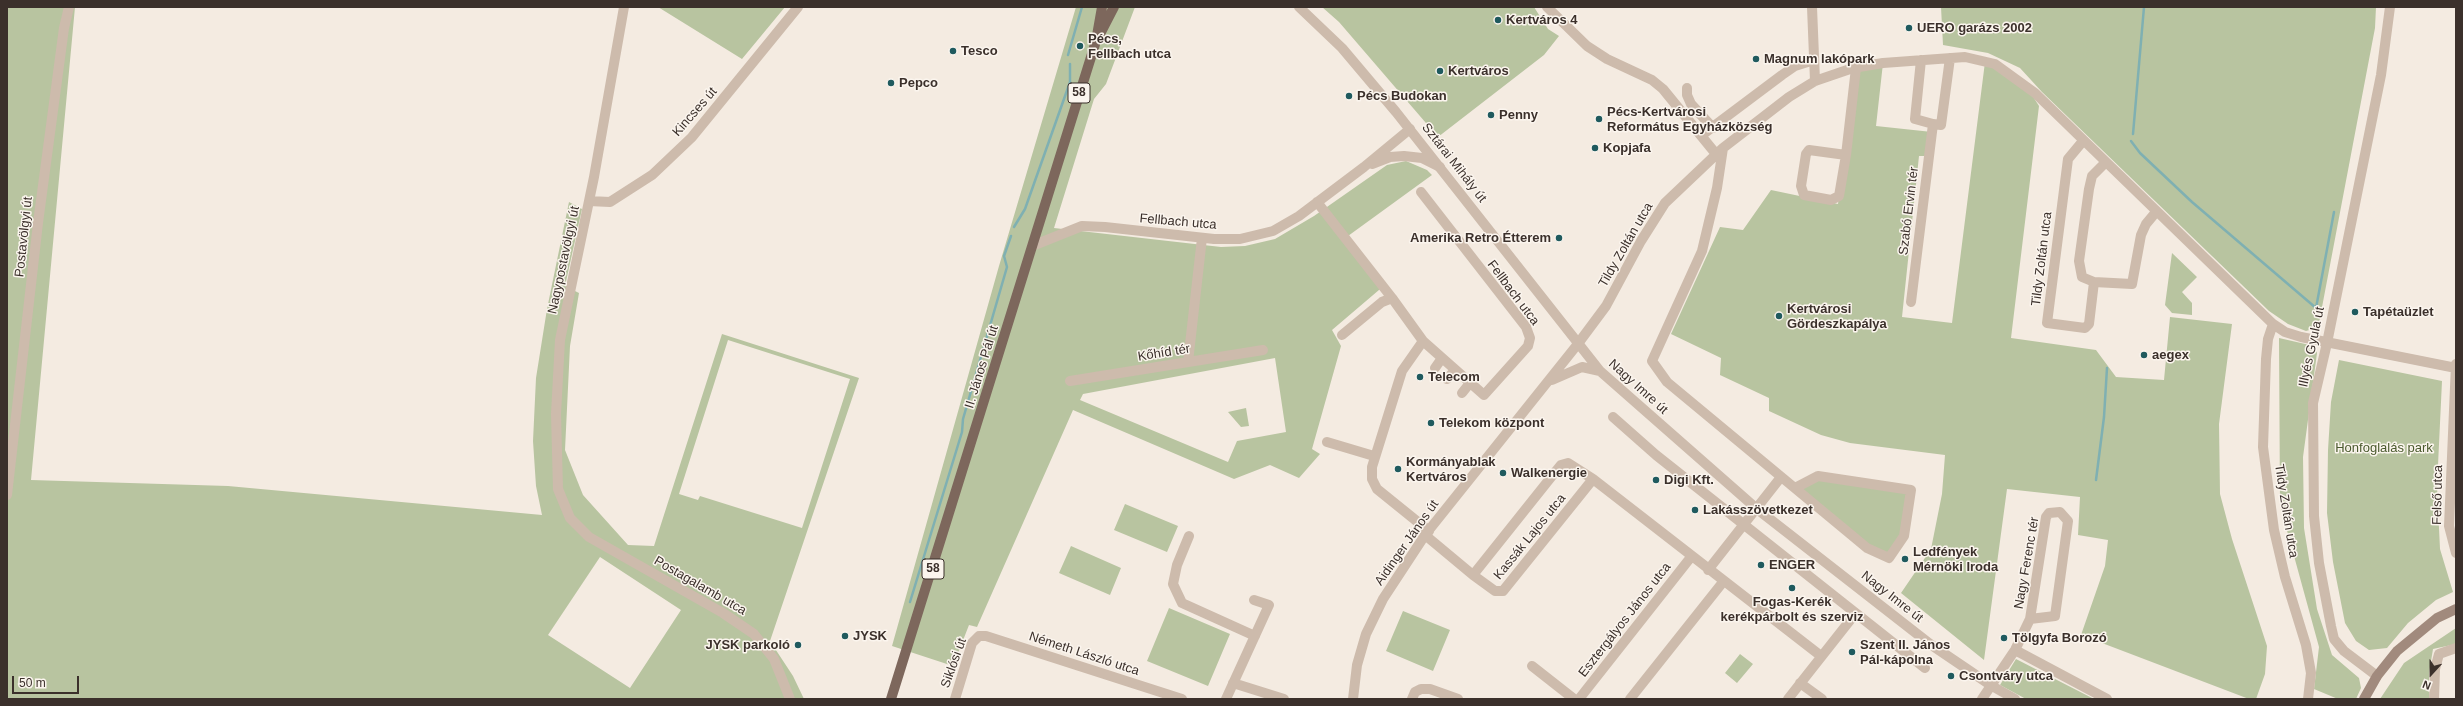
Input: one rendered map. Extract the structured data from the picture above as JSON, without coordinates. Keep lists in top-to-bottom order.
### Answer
{
  "streets": {
    "main road": ["58", "II. János Pál út"],
    "street": [
      "Kincses út",
      "Sztárai Mihály út",
      "Szabó Ervin tér",
      "Fellbach utca",
      "Postavölgyi út",
      "Tildy Zoltán utca",
      "Nagypostavölgyi út",
      "Illyés Gyula út",
      "Kőhíd tér",
      "Nagy Imre út",
      "Felső utca",
      "Kassák Lajos utca",
      "Aidinger János út",
      "Nagy Ferenc tér",
      "Postagalamb utca",
      "Esztergályos János utca",
      "Németh László utca",
      "Siklósi út"
    ]
  },
  "crossings": [
    ["58", "II. János Pál út"],
    ["Kincses út", "Nagypostavölgyi út"],
    ["Sztárai Mihály út", "Fellbach utca"],
    ["Sztárai Mihály út", "Tildy Zoltán utca"],
    ["Sztárai Mihály út", "Nagy Imre út"],
    ["Sztárai Mihály út", "Aidinger János út"],
    ["Fellbach utca", "II. János Pál út"],
    ["Fellbach utca", "Kassák Lajos utca"],
    ["Tildy Zoltán utca", "Illyés Gyula út"],
    ["Tildy Zoltán utca", "Nagy Imre út"],
    ["Tildy Zoltán utca", "Felső utca"],
    ["Tildy Zoltán utca", "Aidinger János út"],
    ["Nagypostavölgyi út", "Postagalamb utca"],
    ["Nagy Imre út", "Aidinger János út"],
    ["Nagy Imre út", "Nagy Ferenc tér"],
    ["Kassák Lajos utca", "Aidinger János út"],
    ["Németh László utca", "Siklósi út"]
  ],
  "parks": ["Honfoglalás park"],
  "places": [
    "Kertváros 4",
    "UERO garázs 2002",
    "Pécs, Fellbach utca",
    "Tesco",
    "Magnum lakópark",
    "Kertváros",
    "Pepco",
    "Pécs Budokan",
    "Penny",
    "Pécs-Kertvárosi Református Egyházközség",
    "Kopjafa",
    "Amerika Retro Étterem",
    "Tapétaüzlet",
    "Kertvárosi Gördeszkapálya",
    "aegex",
    "Telecom",
    "Telekom központ",
    "Kormányablak Kertváros",
    "Walkenergie",
    "Digi Kft.",
    "Lakásszövetkezet",
    "Ledfények Mérnöki Iroda",
    "ENGER",
    "Fogas-Kerék kerékpárbolt és szerviz",
    "JYSK",
    "Tölgyfa Borozó",
    "JYSK parkoló",
    "Szent II. János Pál-kápolna",
    "Csontváry utca"
  ],
  "scale_bar": "50 m",
  "north": "bottom"
}
